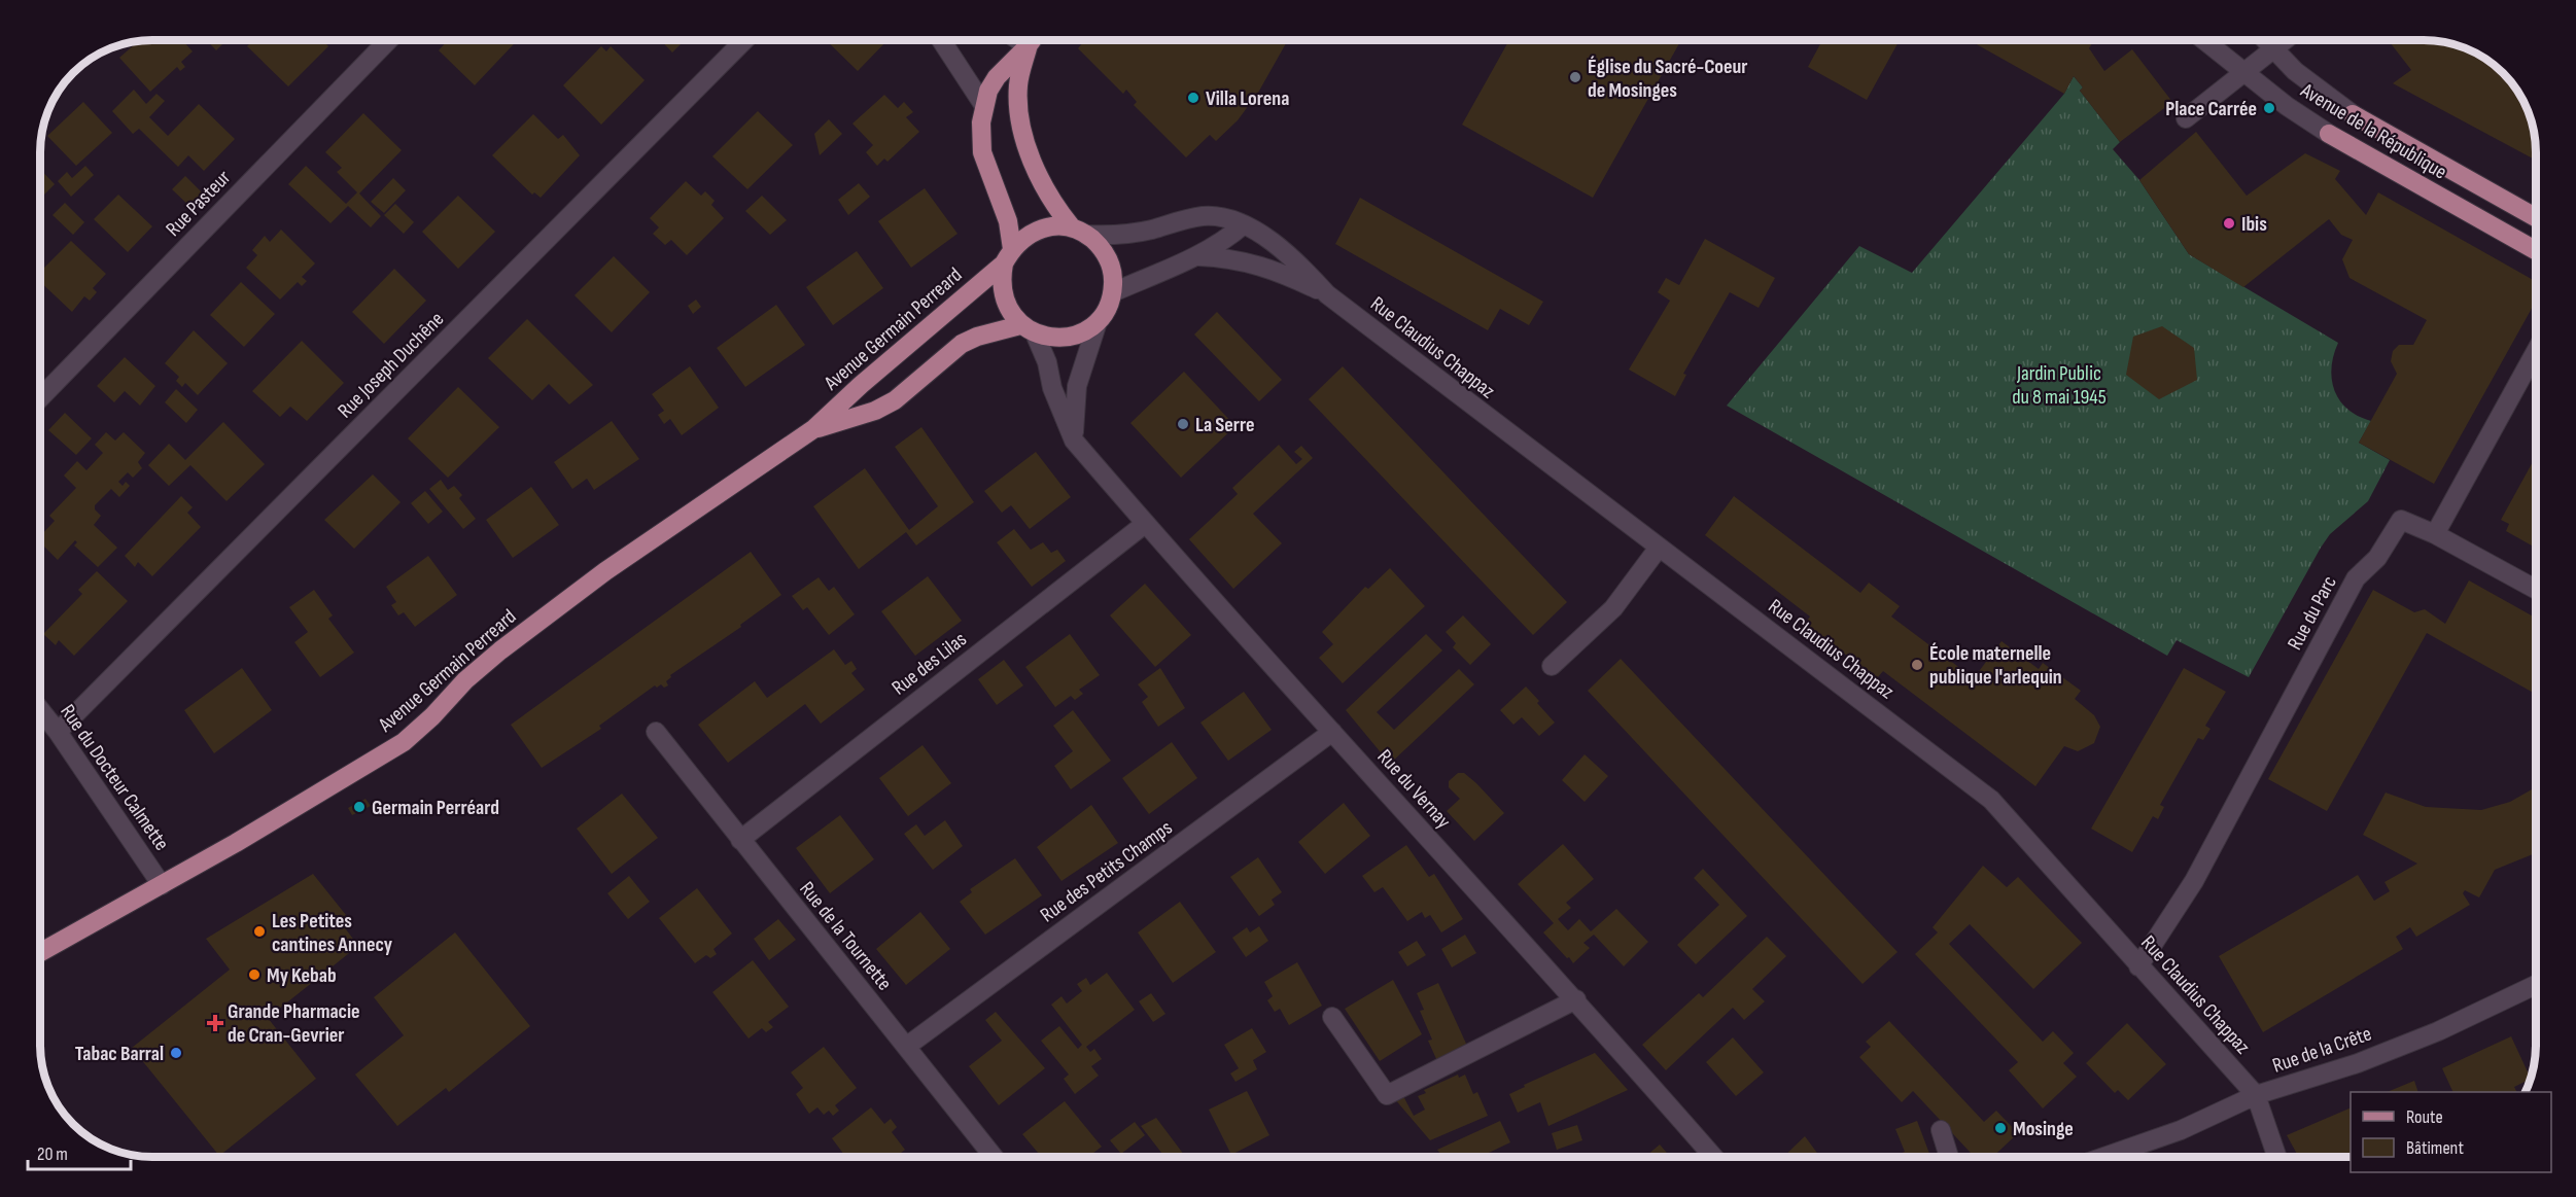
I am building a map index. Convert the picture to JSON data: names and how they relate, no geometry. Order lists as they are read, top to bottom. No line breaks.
{"streets":{"main road":["Avenue de la République","Avenue Germain Perreard"],"street":["Rue Pasteur","Rue Claudius Chappaz","Rue Joseph Duchêne","Rue du Parc","Rue des Lilas","Rue du Docteur Calmette","Rue du Vernay","Rue des Petits Champs","Rue de la Tournette","Rue de la Crête"]},"crossings":[["Avenue Germain Perreard","Rue du Docteur Calmette"],["Avenue Germain Perreard","Rue du Vernay"],["Rue Claudius Chappaz","Rue du Parc"],["Rue Claudius Chappaz","Rue de la Crête"],["Rue Joseph Duchêne","Rue du Docteur Calmette"],["Rue des Lilas","Rue du Vernay"],["Rue des Lilas","Rue de la Tournette"],["Rue du Vernay","Rue des Petits Champs"],["Rue des Petits Champs","Rue de la Tournette"]],"parks":["Jardin Public du 8 mai 1945"],"places":{"other":["Église du Sacré-Coeur de Mosinges","Villa Lorena","Place Carrée","Ibis","La Serre","École maternelle publique l'arlequin","Germain Perréard","Les Petites cantines Annecy","My Kebab","Tabac Barral","Mosinge"],"health":["Grande Pharmacie de Cran-Gevrier"]},"legend":["Route","Bâtiment"],"scale_bar":"20 m"}
